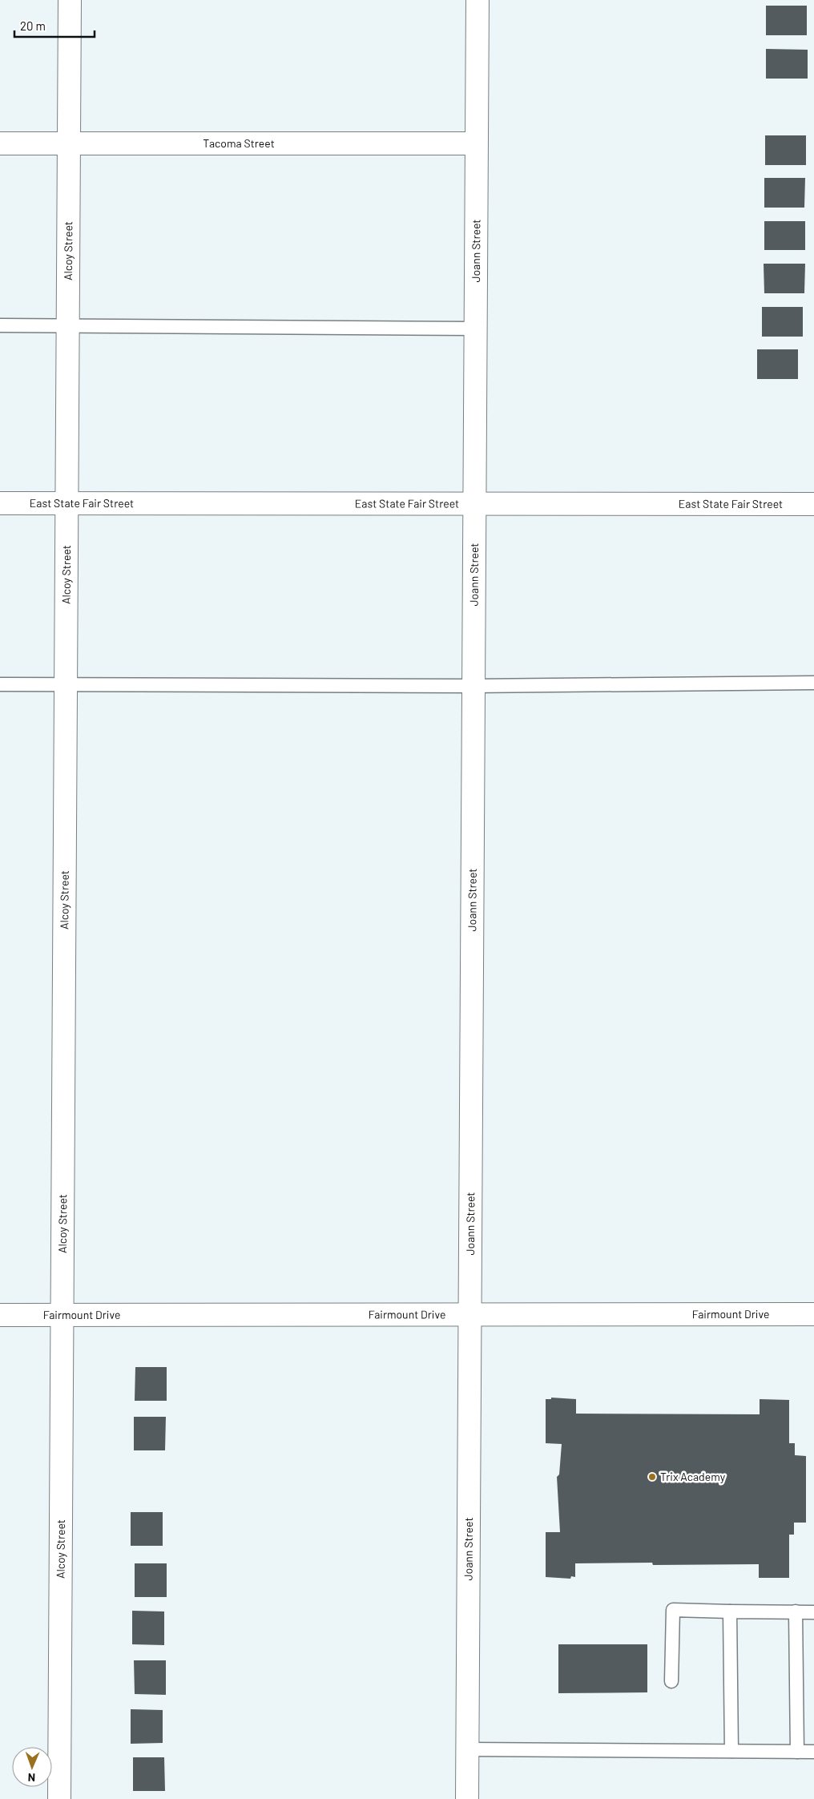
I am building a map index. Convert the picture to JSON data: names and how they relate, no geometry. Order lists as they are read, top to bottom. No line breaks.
{"streets":{"street":["Tacoma Street","Alcoy Street","Joann Street","East State Fair Street","Fairmount Drive"]},"crossings":[["Tacoma Street","Alcoy Street"],["Tacoma Street","Joann Street"],["Alcoy Street","East State Fair Street"],["Alcoy Street","Fairmount Drive"],["Joann Street","East State Fair Street"],["Joann Street","Fairmount Drive"]],"places":["Trix Academy"],"scale_bar":"20 m","north":"bottom"}
